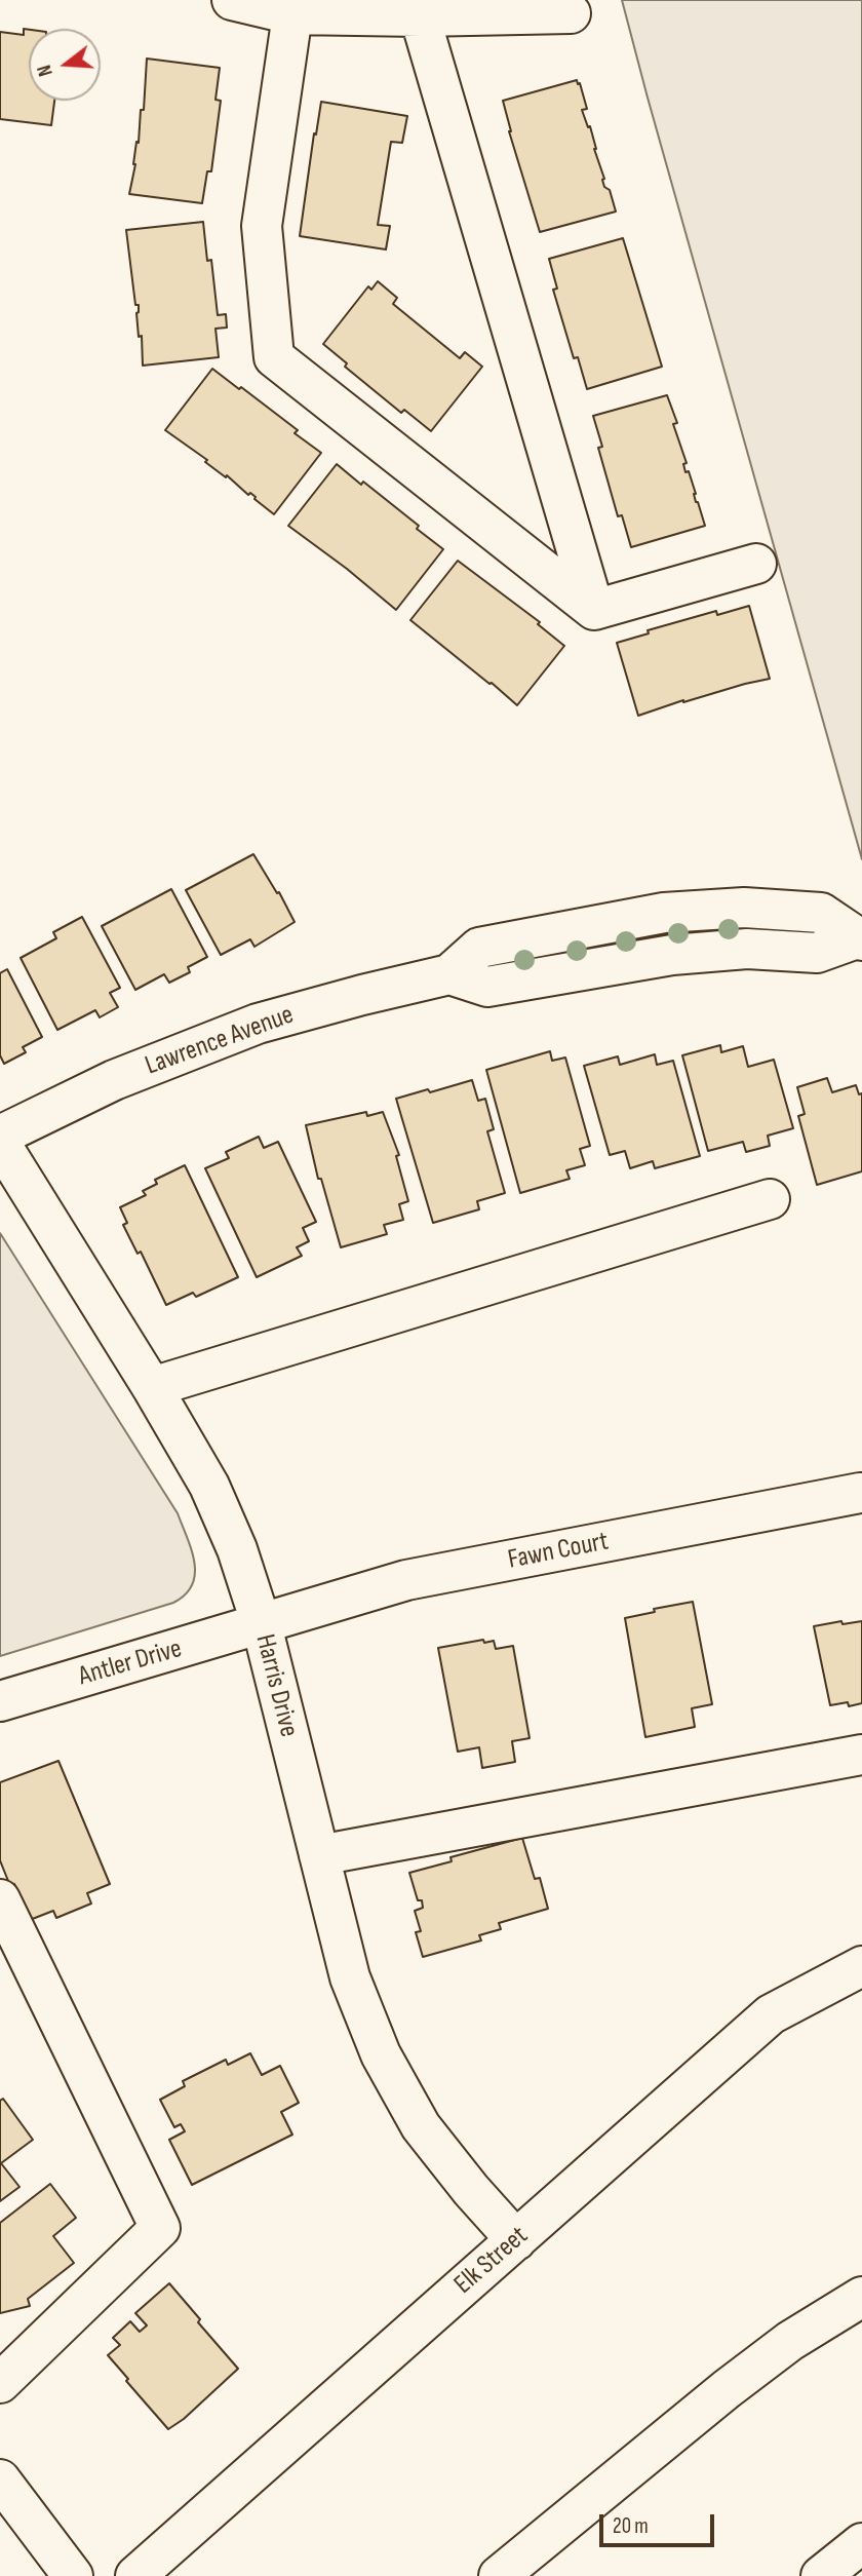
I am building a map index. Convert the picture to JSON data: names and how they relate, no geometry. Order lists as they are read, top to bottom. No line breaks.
{"streets":{"street":["Lawrence Avenue","Fawn Court","Antler Drive","Harris Drive","Elk Street"]},"crossings":[["Fawn Court","Antler Drive"],["Fawn Court","Harris Drive"],["Antler Drive","Harris Drive"],["Harris Drive","Elk Street"]],"scale_bar":"20 m","north":"left"}
